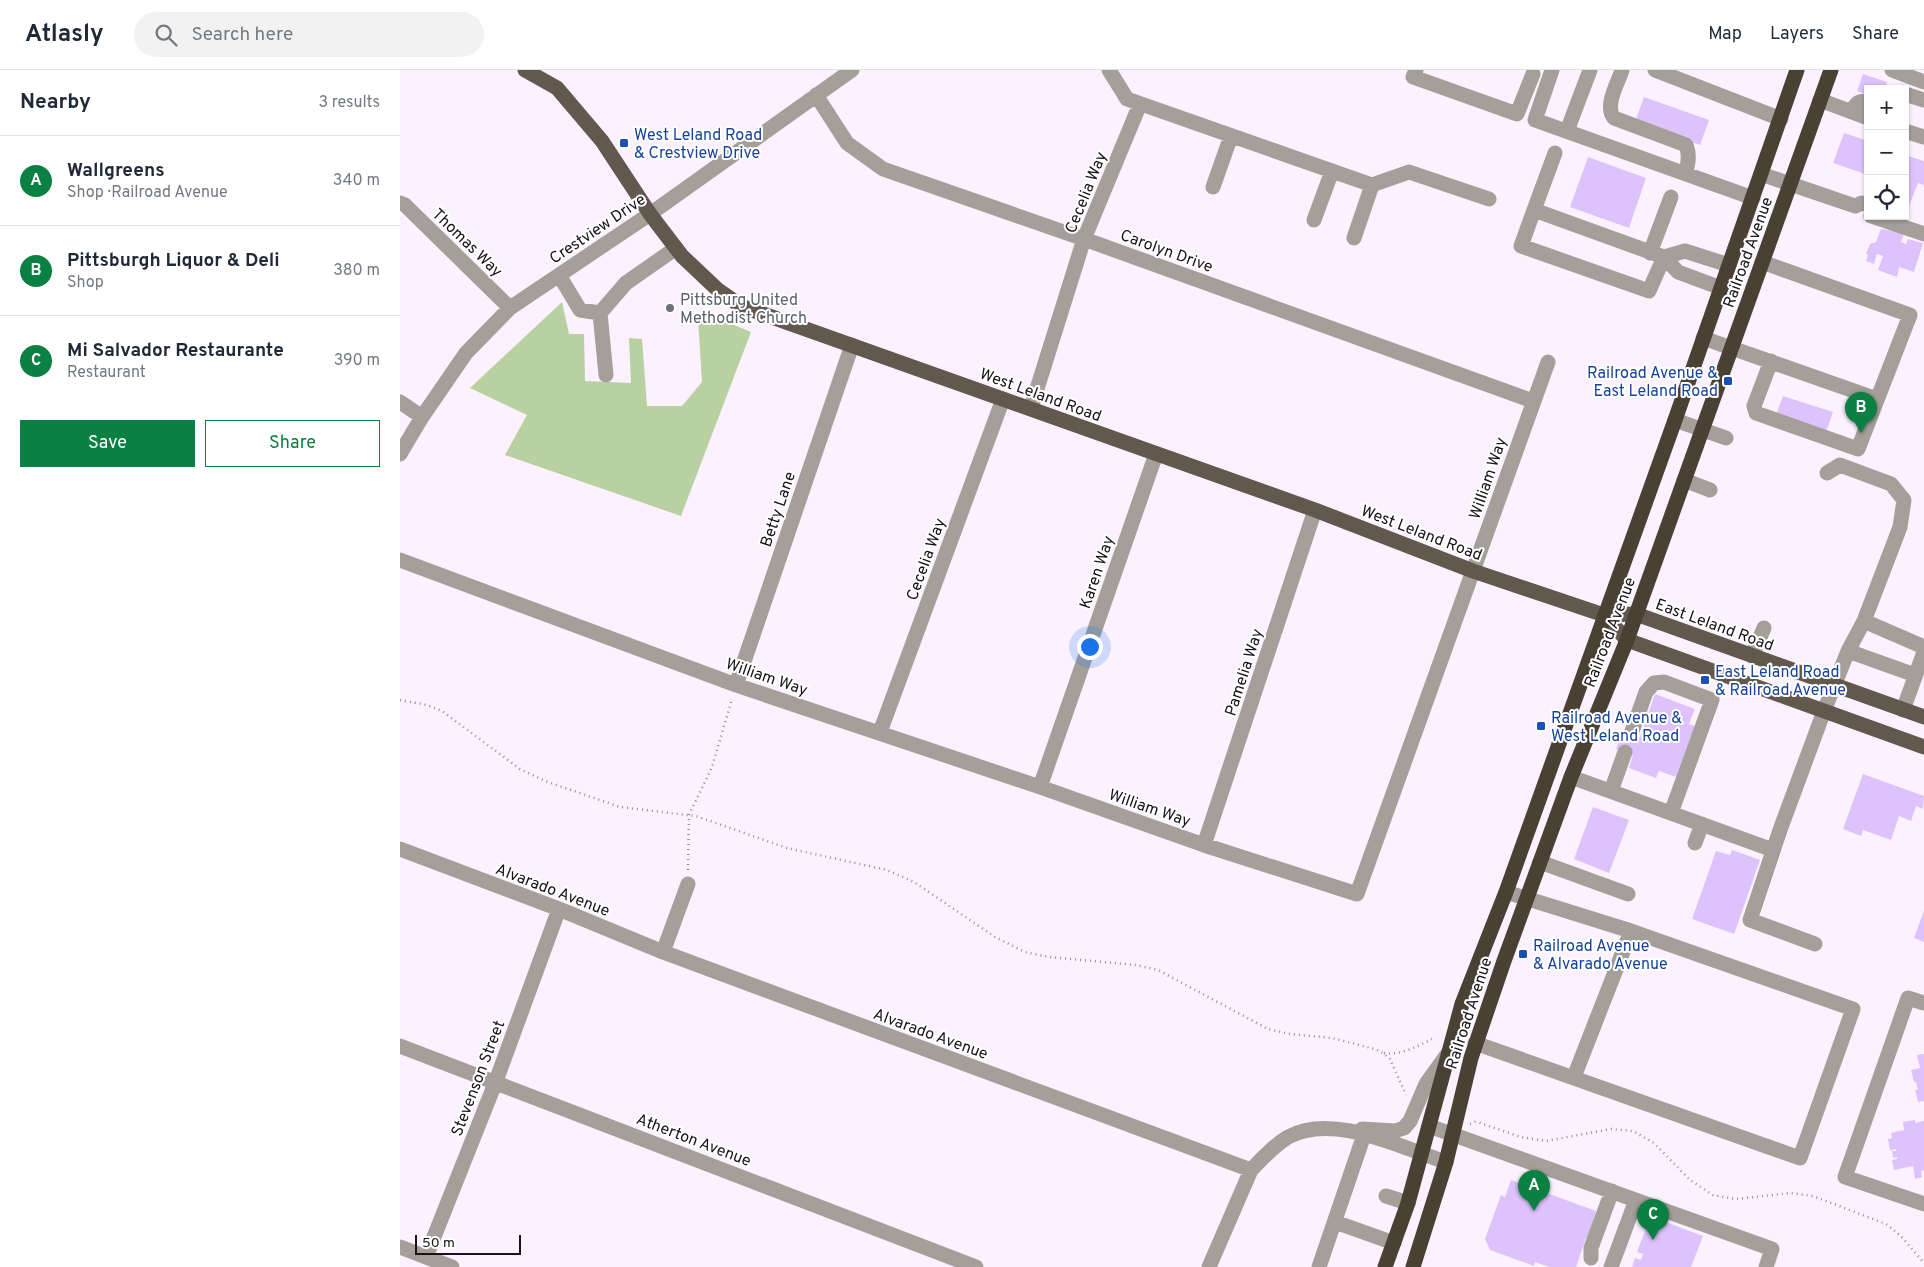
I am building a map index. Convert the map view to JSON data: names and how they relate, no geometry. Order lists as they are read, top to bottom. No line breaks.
{"streets":{"highway":["Railroad Avenue"],"main road":["West Leland Road","East Leland Road"],"street":["Cecelia Way","Crestview Drive","Thomas Way","Carolyn Drive","William Way","Betty Lane","Karen Way","Pamelia Way","Alvarado Avenue","Stevenson Street","Atherton Avenue"]},"crossings":[["Cecelia Way","Carolyn Drive"],["Cecelia Way","West Leland Road"],["Cecelia Way","William Way"],["Crestview Drive","Thomas Way"],["Crestview Drive","Carolyn Drive"],["Crestview Drive","West Leland Road"],["Carolyn Drive","William Way"],["Railroad Avenue","West Leland Road"],["Railroad Avenue","East Leland Road"],["West Leland Road","William Way"],["West Leland Road","Betty Lane"],["West Leland Road","Karen Way"],["West Leland Road","East Leland Road"],["West Leland Road","Pamelia Way"],["William Way","Betty Lane"],["William Way","Karen Way"],["William Way","Pamelia Way"],["Alvarado Avenue","Stevenson Street"],["Stevenson Street","Atherton Avenue"]],"places":{"transit":["West Leland Road & Crestview Drive","Railroad Avenue & East Leland Road","East Leland Road & Railroad Avenue","Railroad Avenue & West Leland Road","Railroad Avenue & Alvarado Avenue"],"other":["Pittsburg United Methodist Church"]},"scale_bar":"50 m","page":{"header":"Atlasly","search":"Search here","nav":["Map","Layers","Share"],"heading":["Nearby","3 results"],"map_buttons":["+","−"],"list":[{"mark":"A","name":"Wallgreens","note":"Shop · Railroad Avenue","value":"340 m"},{"mark":"B","name":"Pittsburgh Liquor & Deli","note":"Shop","value":"380 m"},{"mark":"C","name":"Mi Salvador Restaurante","note":"Restaurant","value":"390 m"}],"pins":["B","A","C"],"buttons":["Save","Share"],"scale":"50 m"}}
